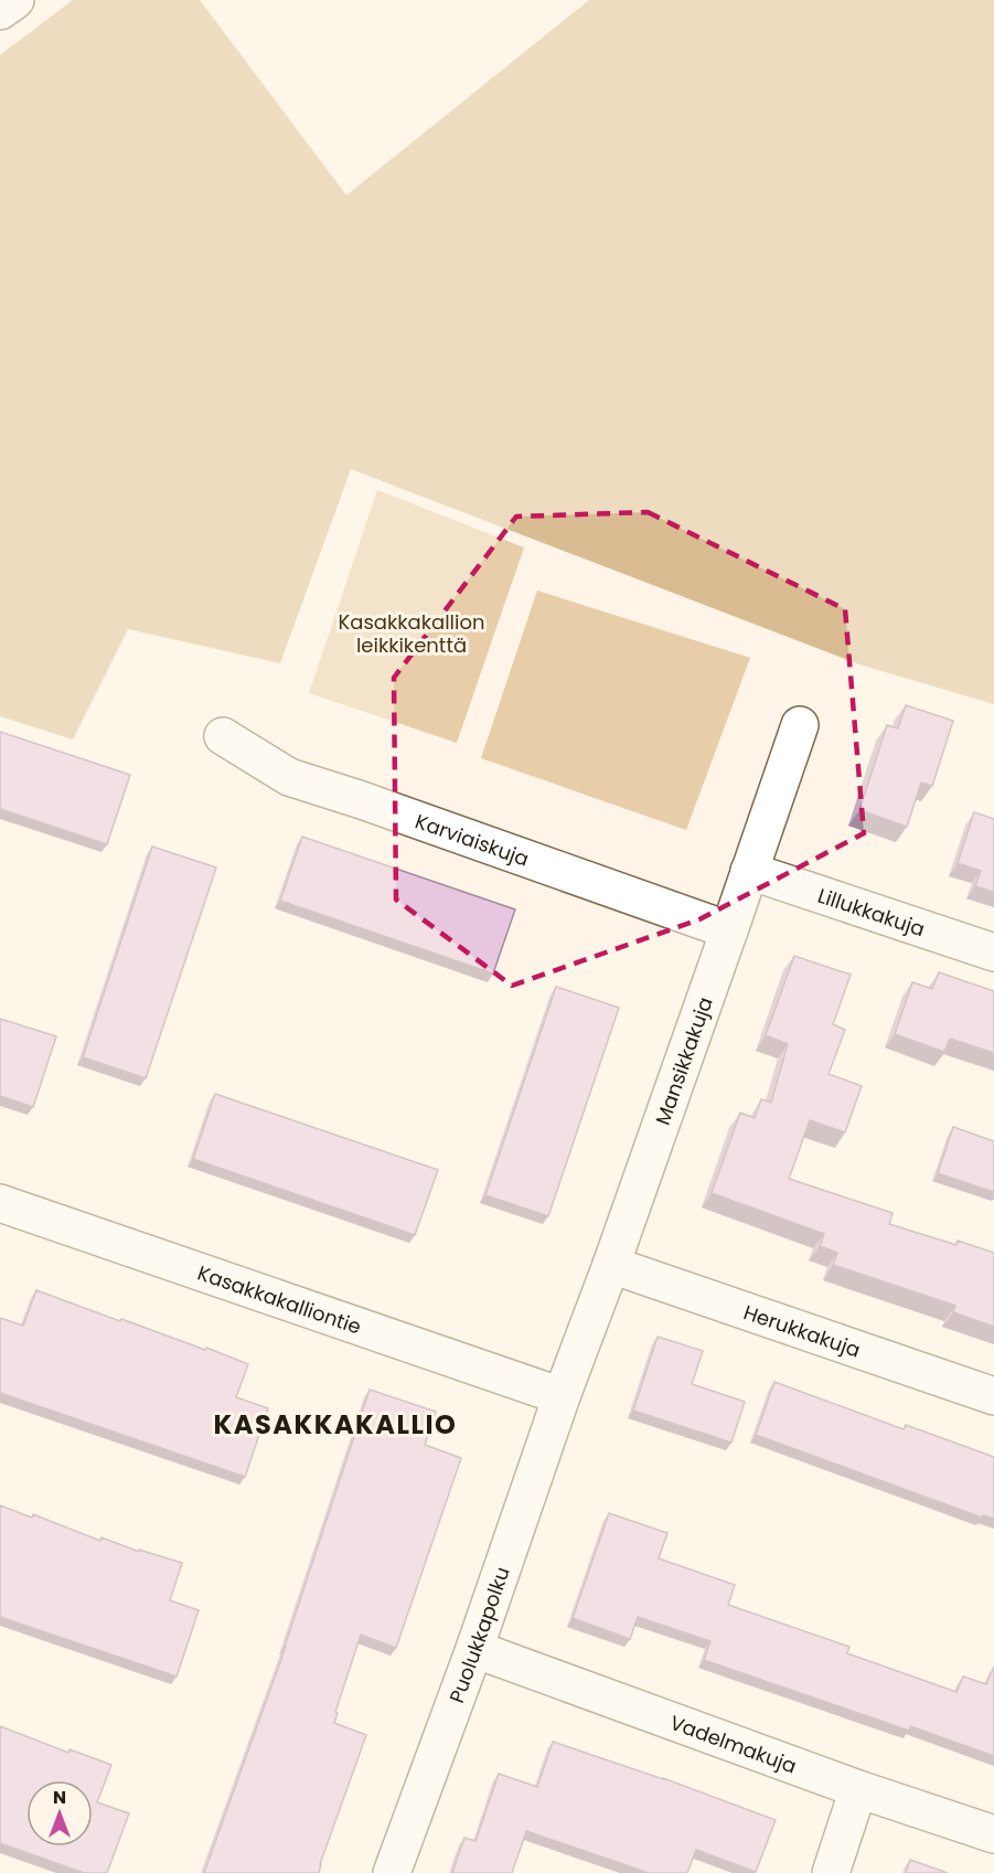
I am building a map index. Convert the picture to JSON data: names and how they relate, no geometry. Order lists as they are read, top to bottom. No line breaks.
{"streets":{"street":["Karviaiskuja","Lillukkakuja","Mansikkakuja","Kasakkakalliontie","Herukkakuja","Puolukkapolku","Vadelmakuja"]},"crossings":[["Karviaiskuja","Mansikkakuja"],["Lillukkakuja","Mansikkakuja"],["Mansikkakuja","Kasakkakalliontie"],["Mansikkakuja","Herukkakuja"],["Mansikkakuja","Puolukkapolku"],["Kasakkakalliontie","Puolukkapolku"],["Puolukkapolku","Vadelmakuja"]],"districts":["KASAKKAKALLIO"],"parks":["Kasakkakallion leikkikenttä"],"north":"top"}
